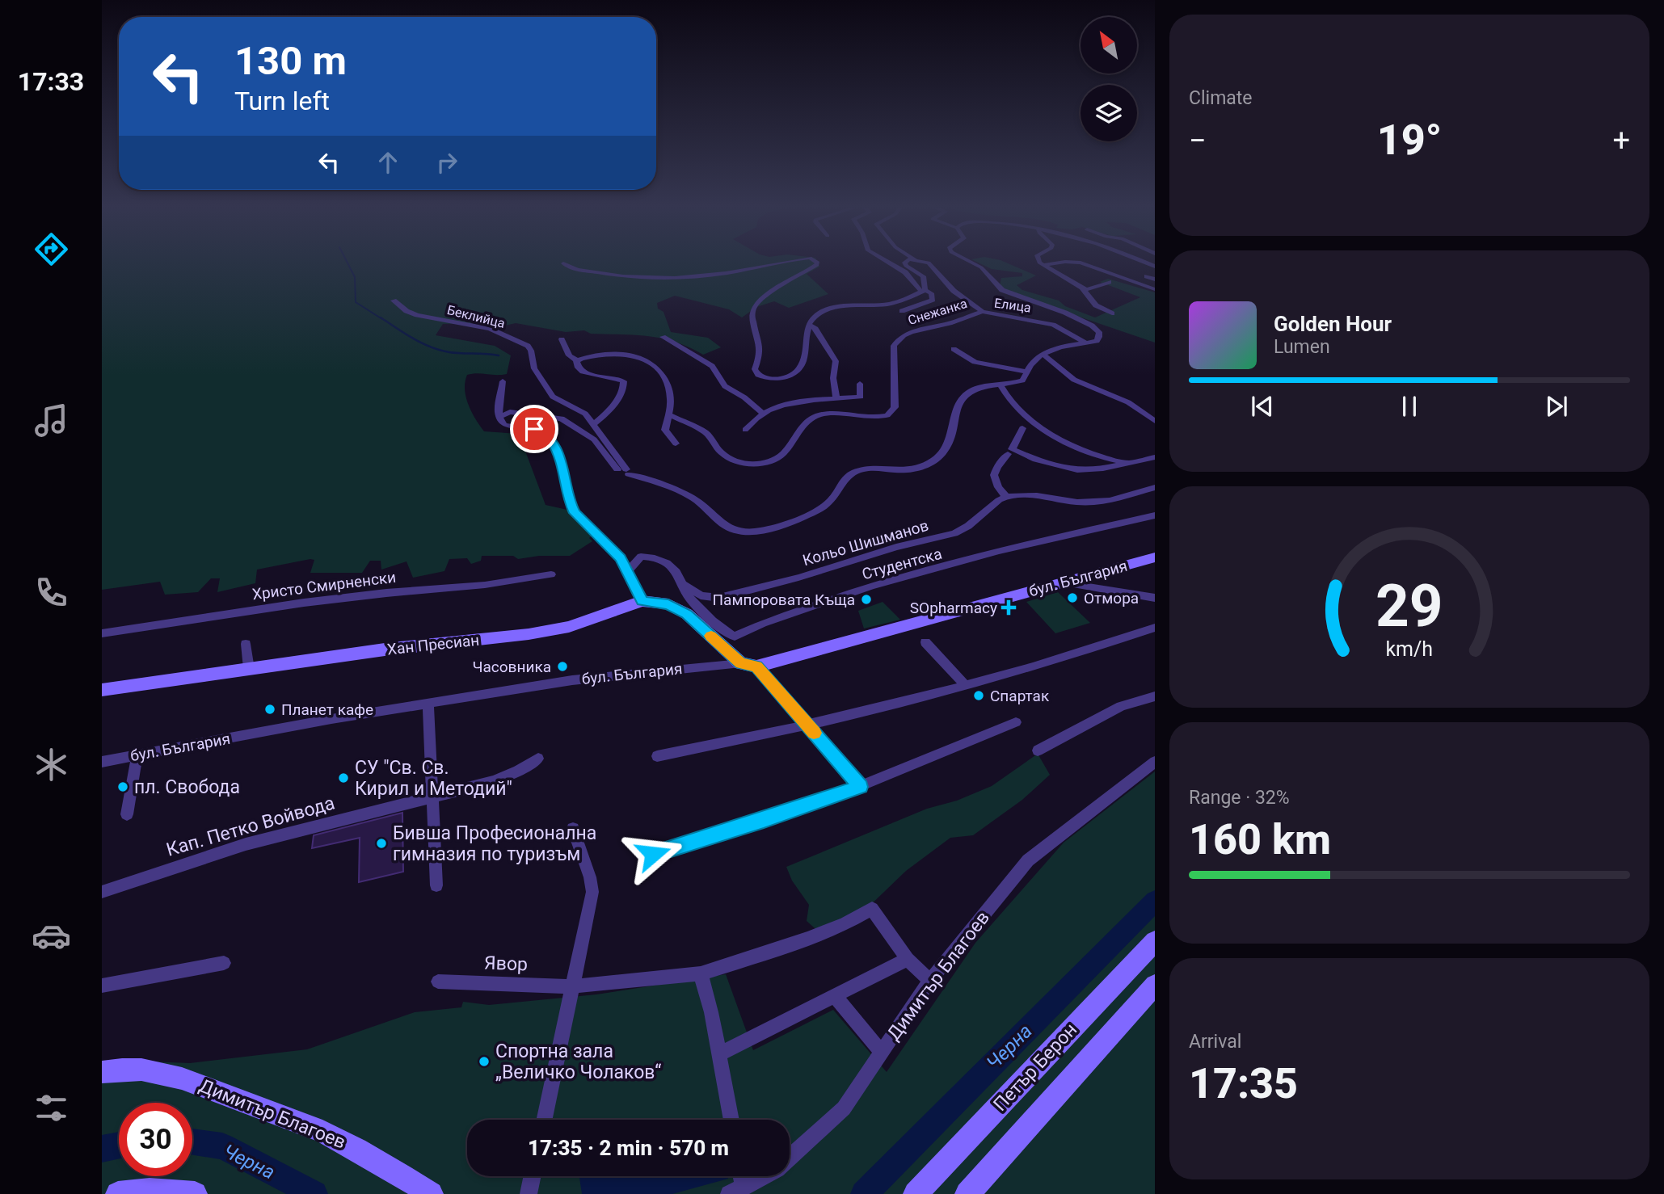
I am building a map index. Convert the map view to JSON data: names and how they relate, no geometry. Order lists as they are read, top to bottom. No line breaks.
{"streets":{"street":["Елица","Снежанка","Беклийца","Кольо Шишманов","Студентска","бул. България","Христо Смирненски","Хан Пресиан","Кап. Петко Войвода","Явор","Димитър Благоев","Петър Берон"]},"crossings":[["Елица","Снежанка"],["Кольо Шишманов","Студентска"]],"water":["Черна"],"places":{"other":["Отмора","Пампоровата Къща","Часовника","Спартак","Планет кафе","СУ \"Св. Св. Кирил и Методий\"","пл. Свобода","Бивша Професионална гимназия по туризъм","Спортна зала „Величко Чолаков“"],"health":["SOpharmacy"]},"north":"top left","page":{"tabs":"17:33","tile":["Climate",["Range · 32%","160 km"],["Arrival","17:35"]],"turn":["130 m","Turn left"],"heat":["−","19°","+"],"song":["Golden Hour","Lumen"],"limit":"30","trip":"17:35 · 2 min · 570 m","gauge":["29","km/h"]}}
